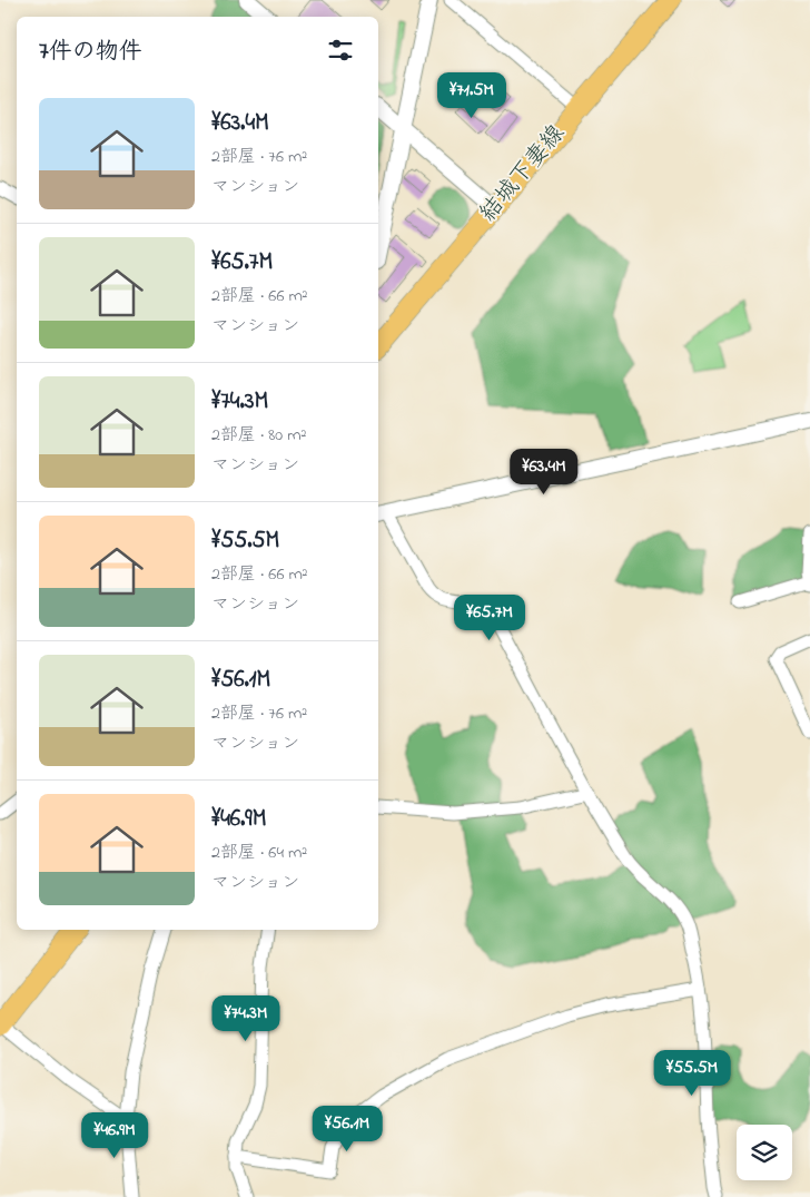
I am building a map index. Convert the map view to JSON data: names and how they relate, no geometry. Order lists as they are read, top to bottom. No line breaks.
{"streets":{"main road":["結城下妻線"]},"page":{"heading":"7件の物件","price":["¥71.5M","¥63.4M","¥65.7M","¥74.3M","¥55.5M","¥56.1M","¥46.9M"],"list":[{"name":"¥63.4M","note":"2部屋 · 76 m² · マンション"},{"name":"¥65.7M","note":"2部屋 · 66 m² · マンション"},{"name":"¥74.3M","note":"2部屋 · 80 m² · マンション"},{"name":"¥55.5M","note":"2部屋 · 66 m² · マンション"},{"name":"¥56.1M","note":"2部屋 · 76 m² · マンション"},{"name":"¥46.9M","note":"2部屋 · 64 m² · マンション"}]}}
